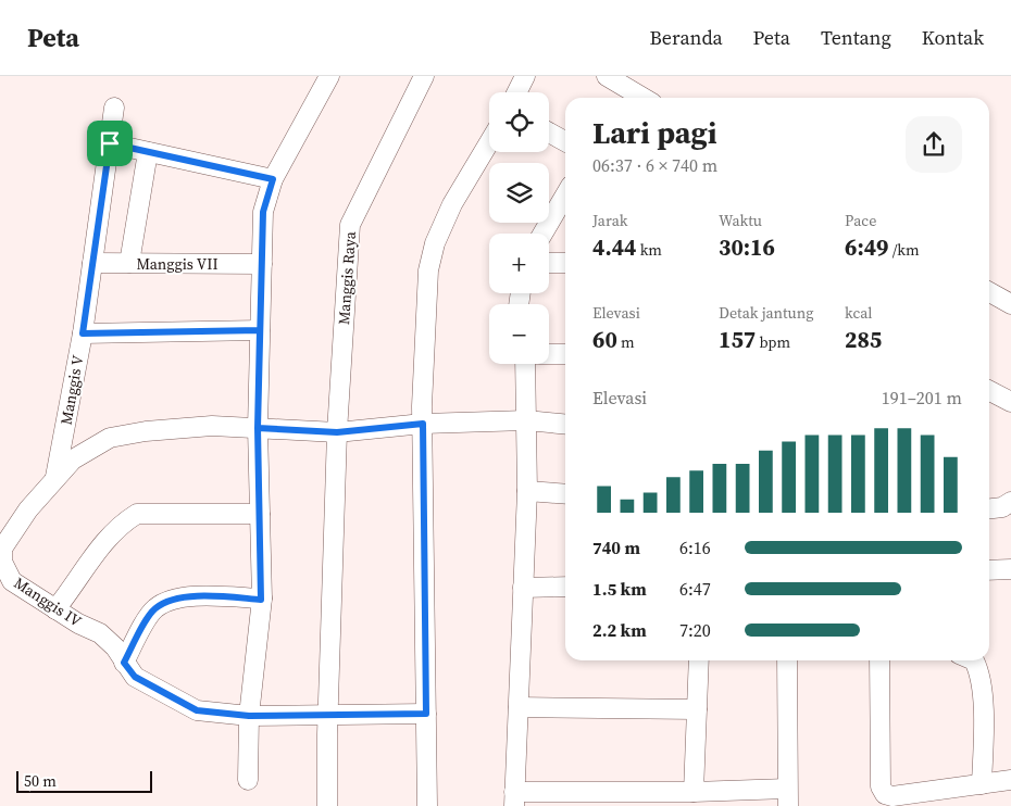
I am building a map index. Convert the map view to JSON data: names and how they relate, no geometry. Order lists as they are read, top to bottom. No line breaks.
{"streets":{"street":["Manggis VII","Manggis Raya","Manggis V","Manggis IV"]},"crossings":[["Manggis VII","Manggis V"],["Manggis Raya","Manggis IV"],["Manggis V","Manggis IV"]],"scale_bar":"50 m","page":{"header":"Peta","nav":["Beranda","Peta","Tentang","Kontak"],"map_buttons":["+","−"],"heading":["Lari pagi","06:37 · 6 × 740 m"],"stats":[["Jarak","4.44 km"],["Waktu","30:16"],["Pace","6:49 /km"],["Elevasi","60 m"],["Detak jantung","157 bpm"],["kcal","285"]],"chart":["Elevasi","191–201 m"],"list":[{"name":"740 m","note":"6:16"},{"name":"1.5 km","note":"6:47"},{"name":"2.2 km","note":"7:20"}],"scale":"50 m"}}
